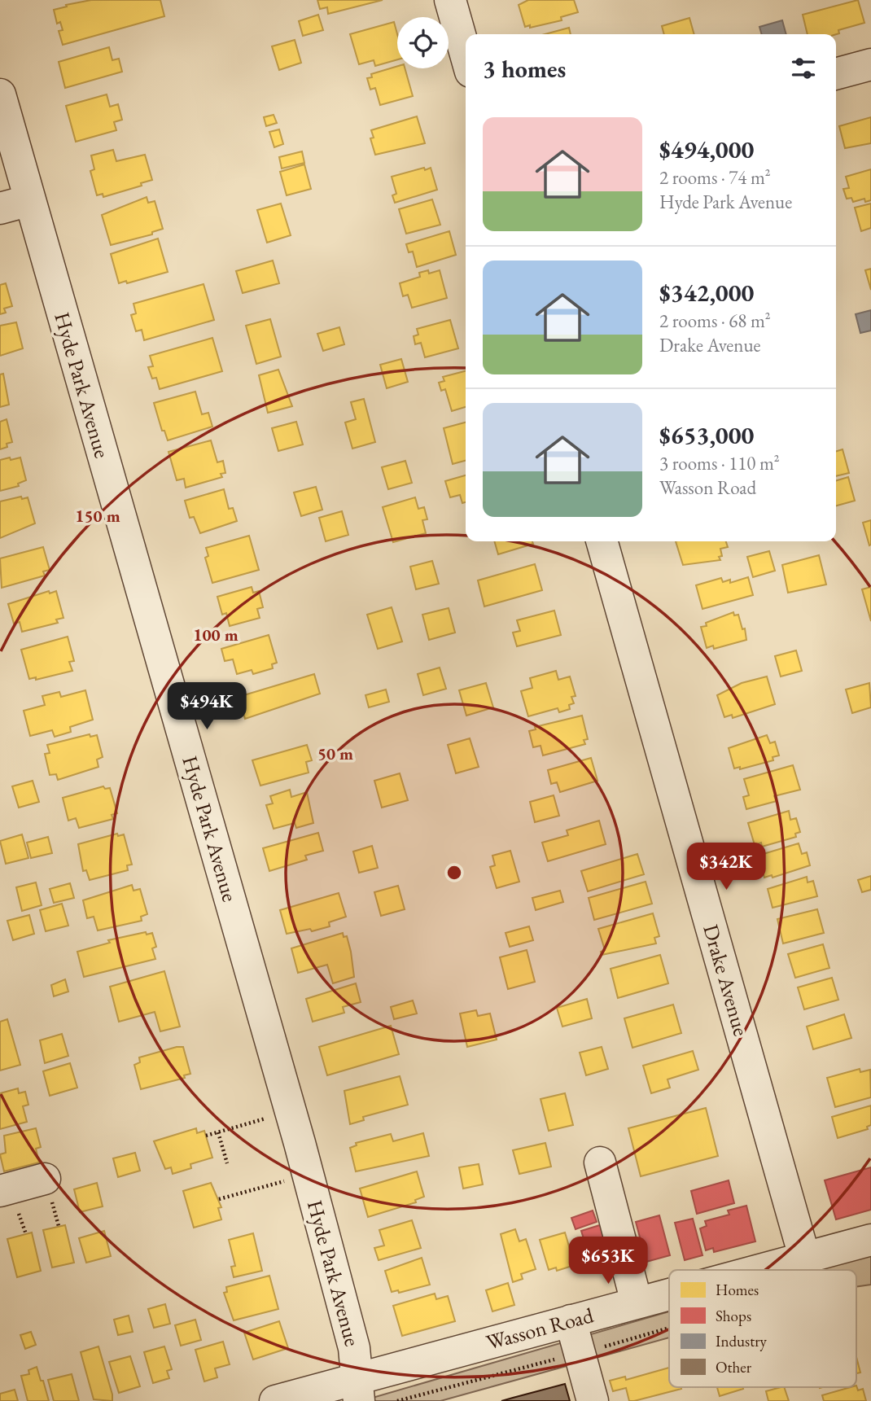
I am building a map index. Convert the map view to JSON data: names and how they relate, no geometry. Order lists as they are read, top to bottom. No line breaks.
{"streets":{"street":["Hyde Park Avenue","Drake Avenue","Wasson Road"]},"crossings":[["Hyde Park Avenue","Wasson Road"],["Drake Avenue","Wasson Road"]],"legend":["Homes","Shops","Industry","Other"],"page":{"heading":"3 homes","list":[{"name":"$494,000","note":"2 rooms · 74 m² · Hyde Park Avenue"},{"name":"$342,000","note":"2 rooms · 68 m² · Drake Avenue"},{"name":"$653,000","note":"3 rooms · 110 m² · Wasson Road"}],"price":["$494K","$342K","$653K"]},"rings":["150 m","100 m","50 m"]}
